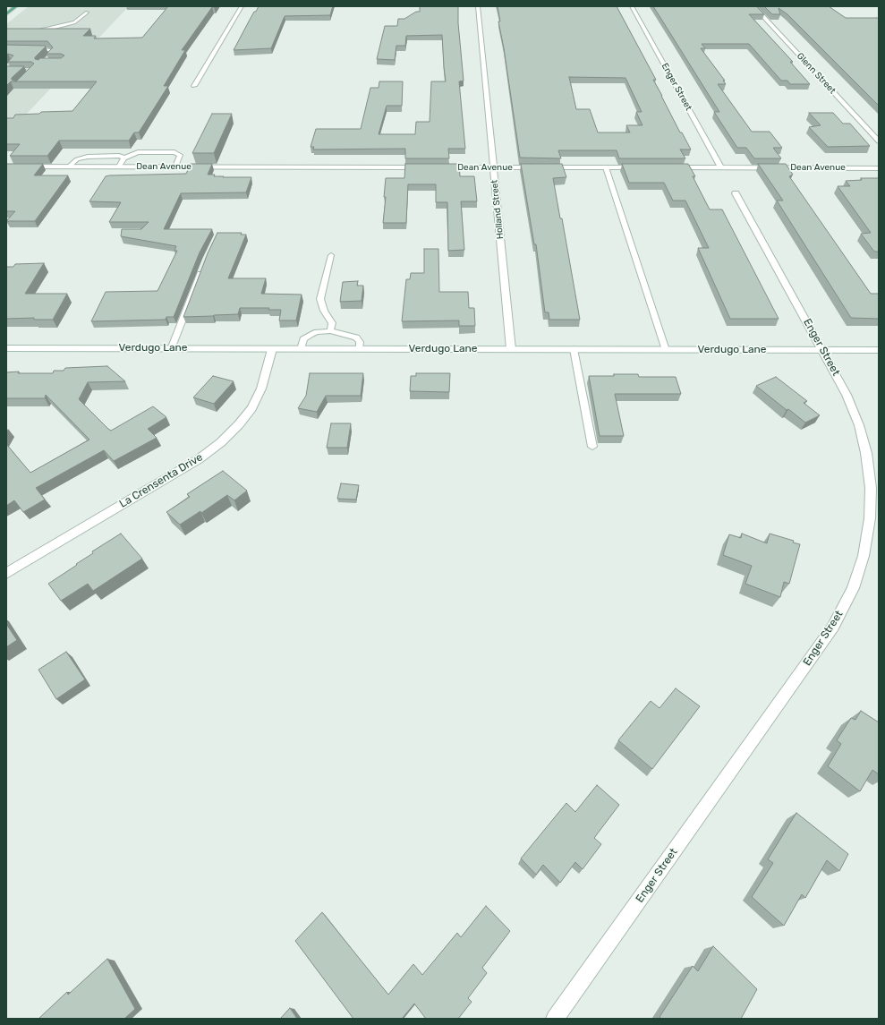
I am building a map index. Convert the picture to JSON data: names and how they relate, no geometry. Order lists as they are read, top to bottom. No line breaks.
{"streets":{"street":["Glenn Street","Enger Street","Dean Avenue","Holland Street","Verdugo Lane","La Crensenta Drive"]},"crossings":[["Enger Street","Dean Avenue"],["Enger Street","Verdugo Lane"],["Dean Avenue","Holland Street"],["Holland Street","Verdugo Lane"],["Verdugo Lane","La Crensenta Drive"]]}
